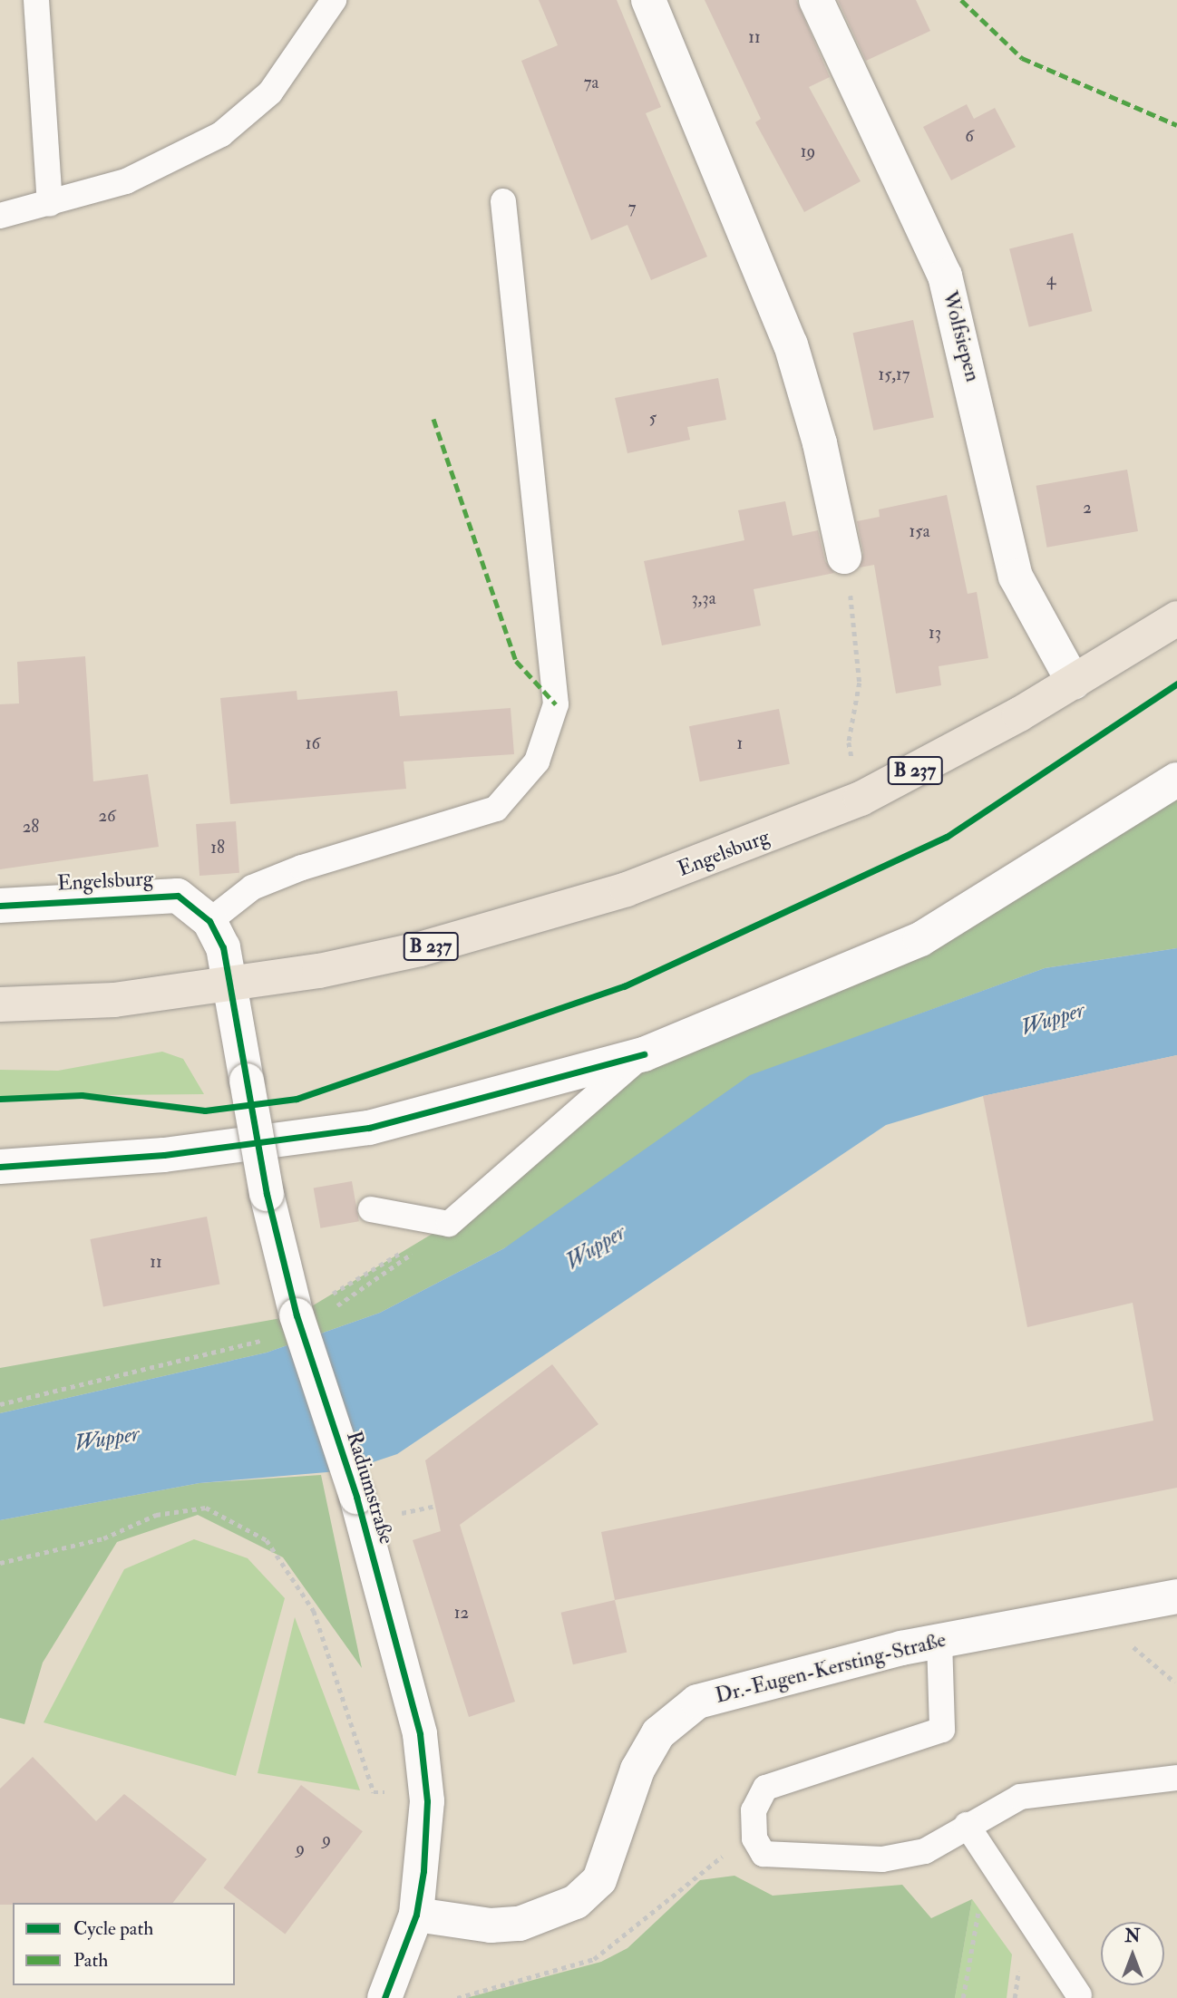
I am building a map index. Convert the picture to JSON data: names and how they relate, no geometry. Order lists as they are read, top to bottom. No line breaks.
{"streets":{"main road":["B 237","Engelsburg"],"street":["Wolfsiepen","Radiumstraße","Dr.-Eugen-Kersting-Straße"]},"crossings":[["Wolfsiepen","Engelsburg"],["Engelsburg","Radiumstraße"],["Radiumstraße","Dr.-Eugen-Kersting-Straße"]],"water":["Wupper"],"house_numbers":["11","7a","6","19","7","4","15,17","5","2","15a","3,3a","13","16","1","26","28","18","11","12","9","9"],"legend":["Cycle path","Path"],"north":"top"}
